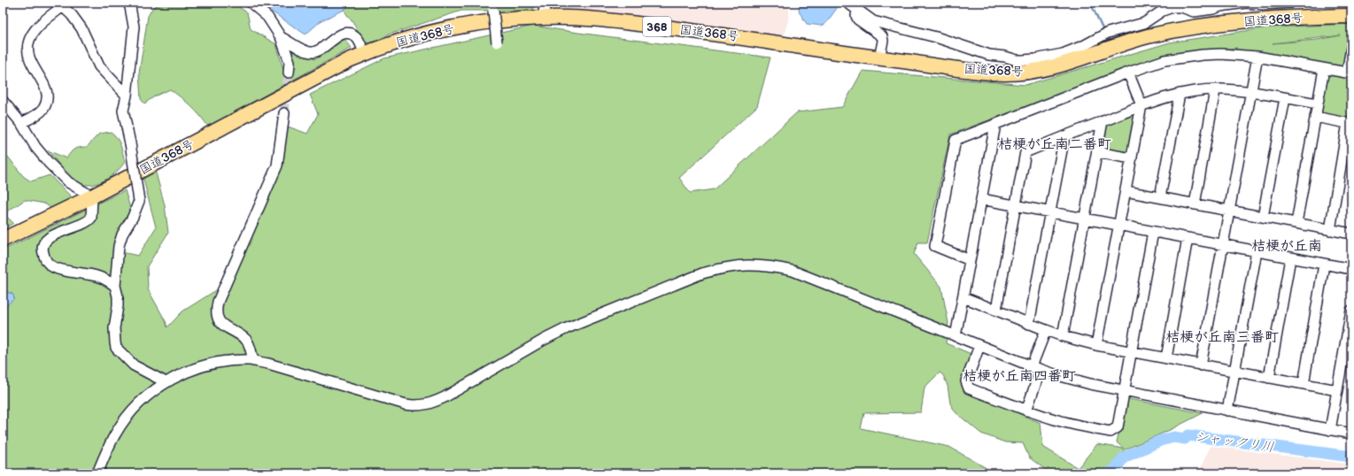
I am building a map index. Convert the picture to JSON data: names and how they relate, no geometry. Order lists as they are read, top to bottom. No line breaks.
{"streets":{"highway":["国道368号","368"]},"districts":["桔梗が丘南二番町","桔梗が丘南","桔梗が丘南三番町","桔梗が丘南四番町"],"water":["シャックリ川"]}
